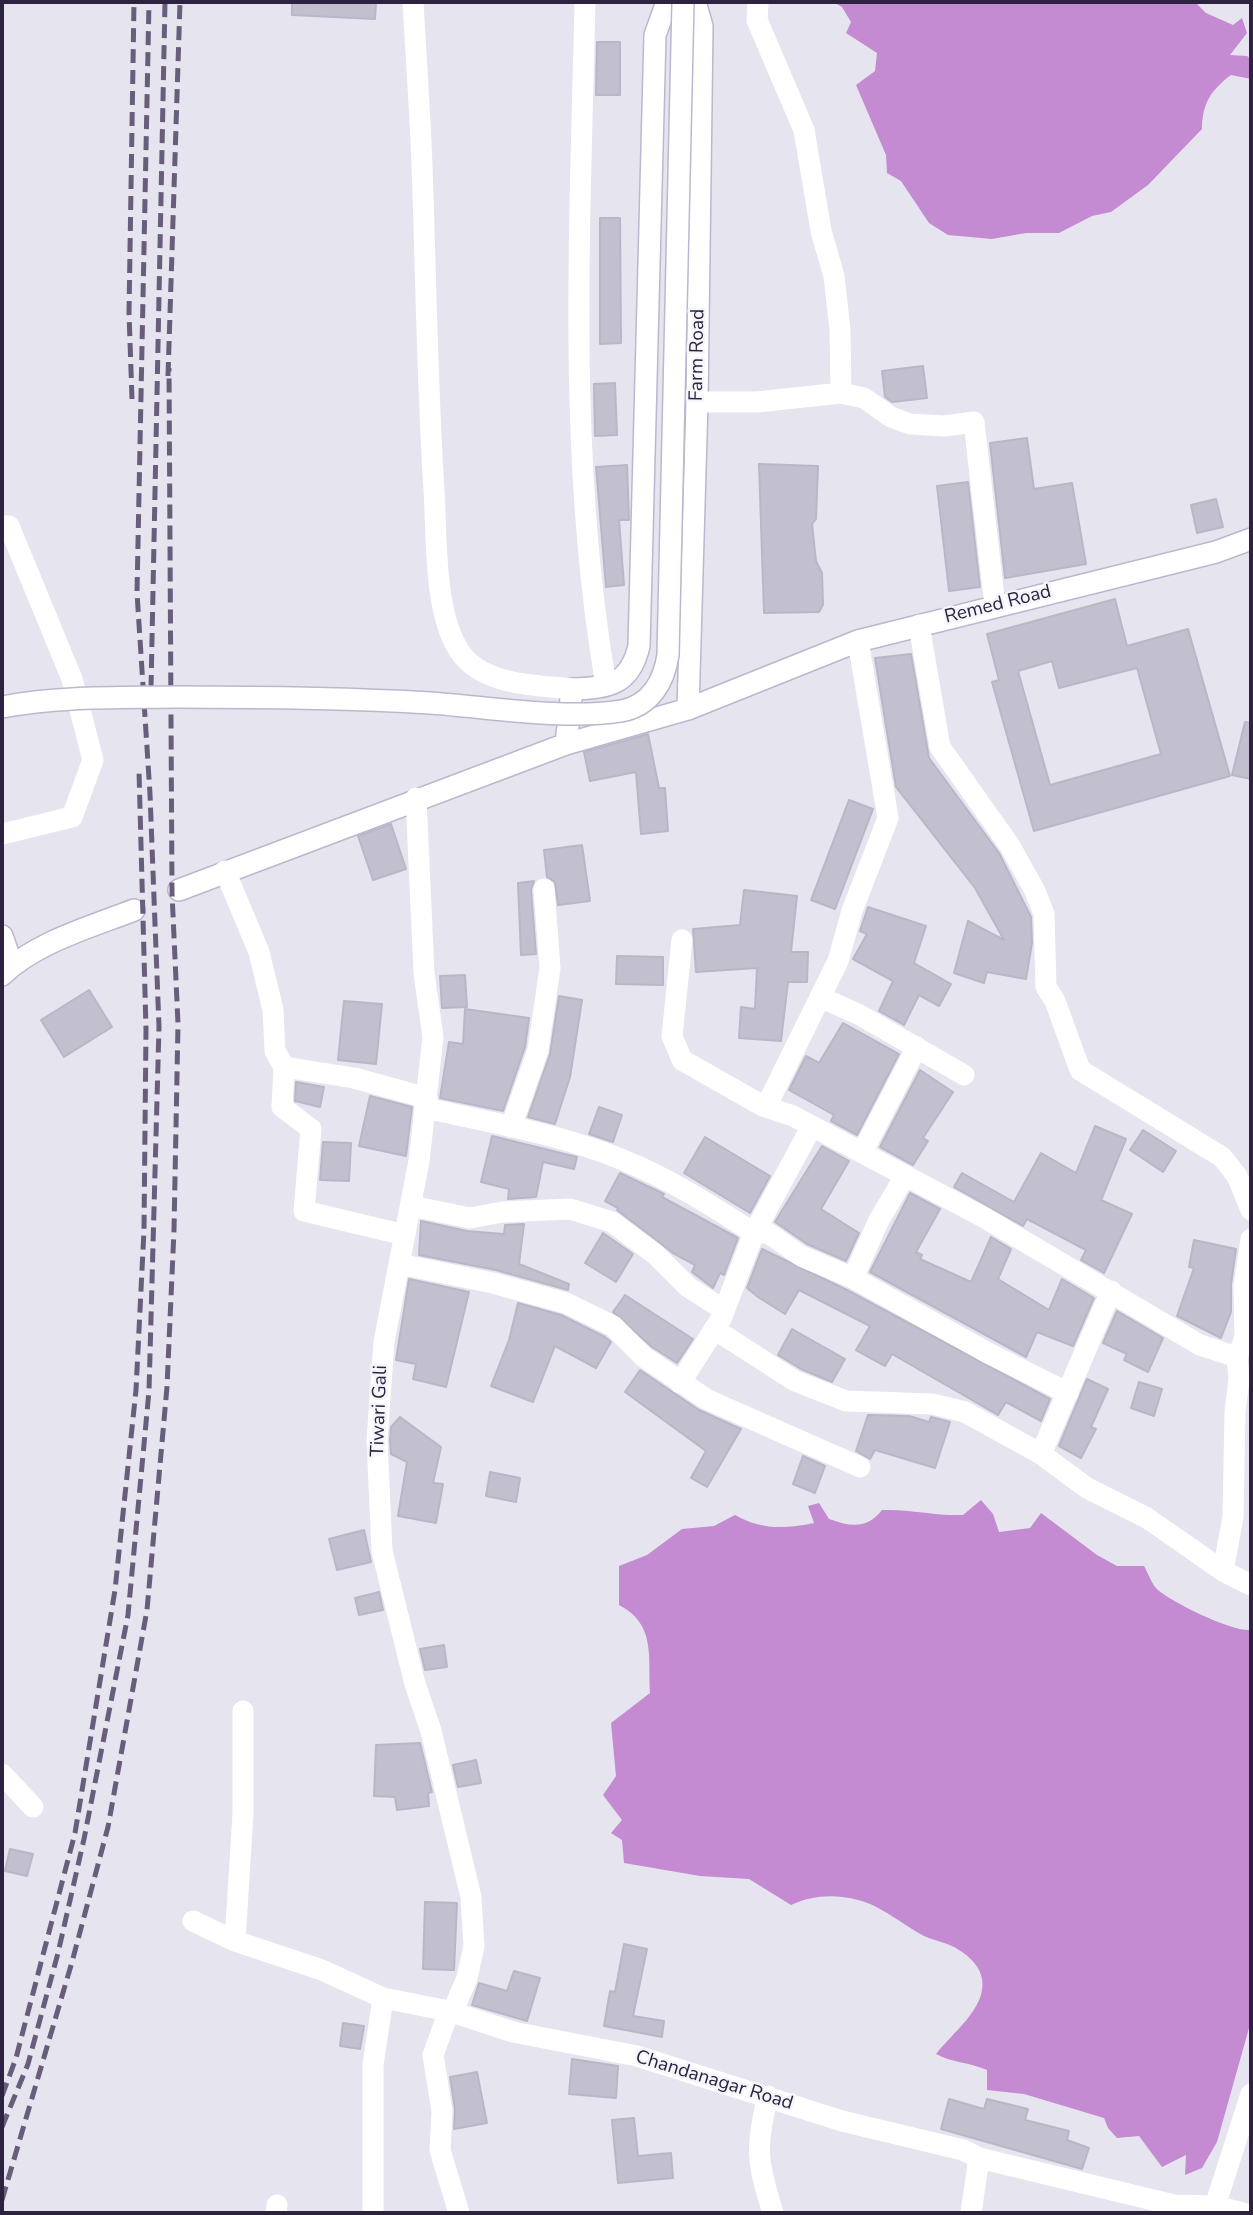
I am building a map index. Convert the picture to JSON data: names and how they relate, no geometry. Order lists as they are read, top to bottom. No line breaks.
{"streets":{"street":["Farm Road","Remed Road","Tiwari Gali","Chandanagar Road"]},"crossings":[["Farm Road","Remed Road"],["Remed Road","Tiwari Gali"],["Tiwari Gali","Chandanagar Road"]]}
